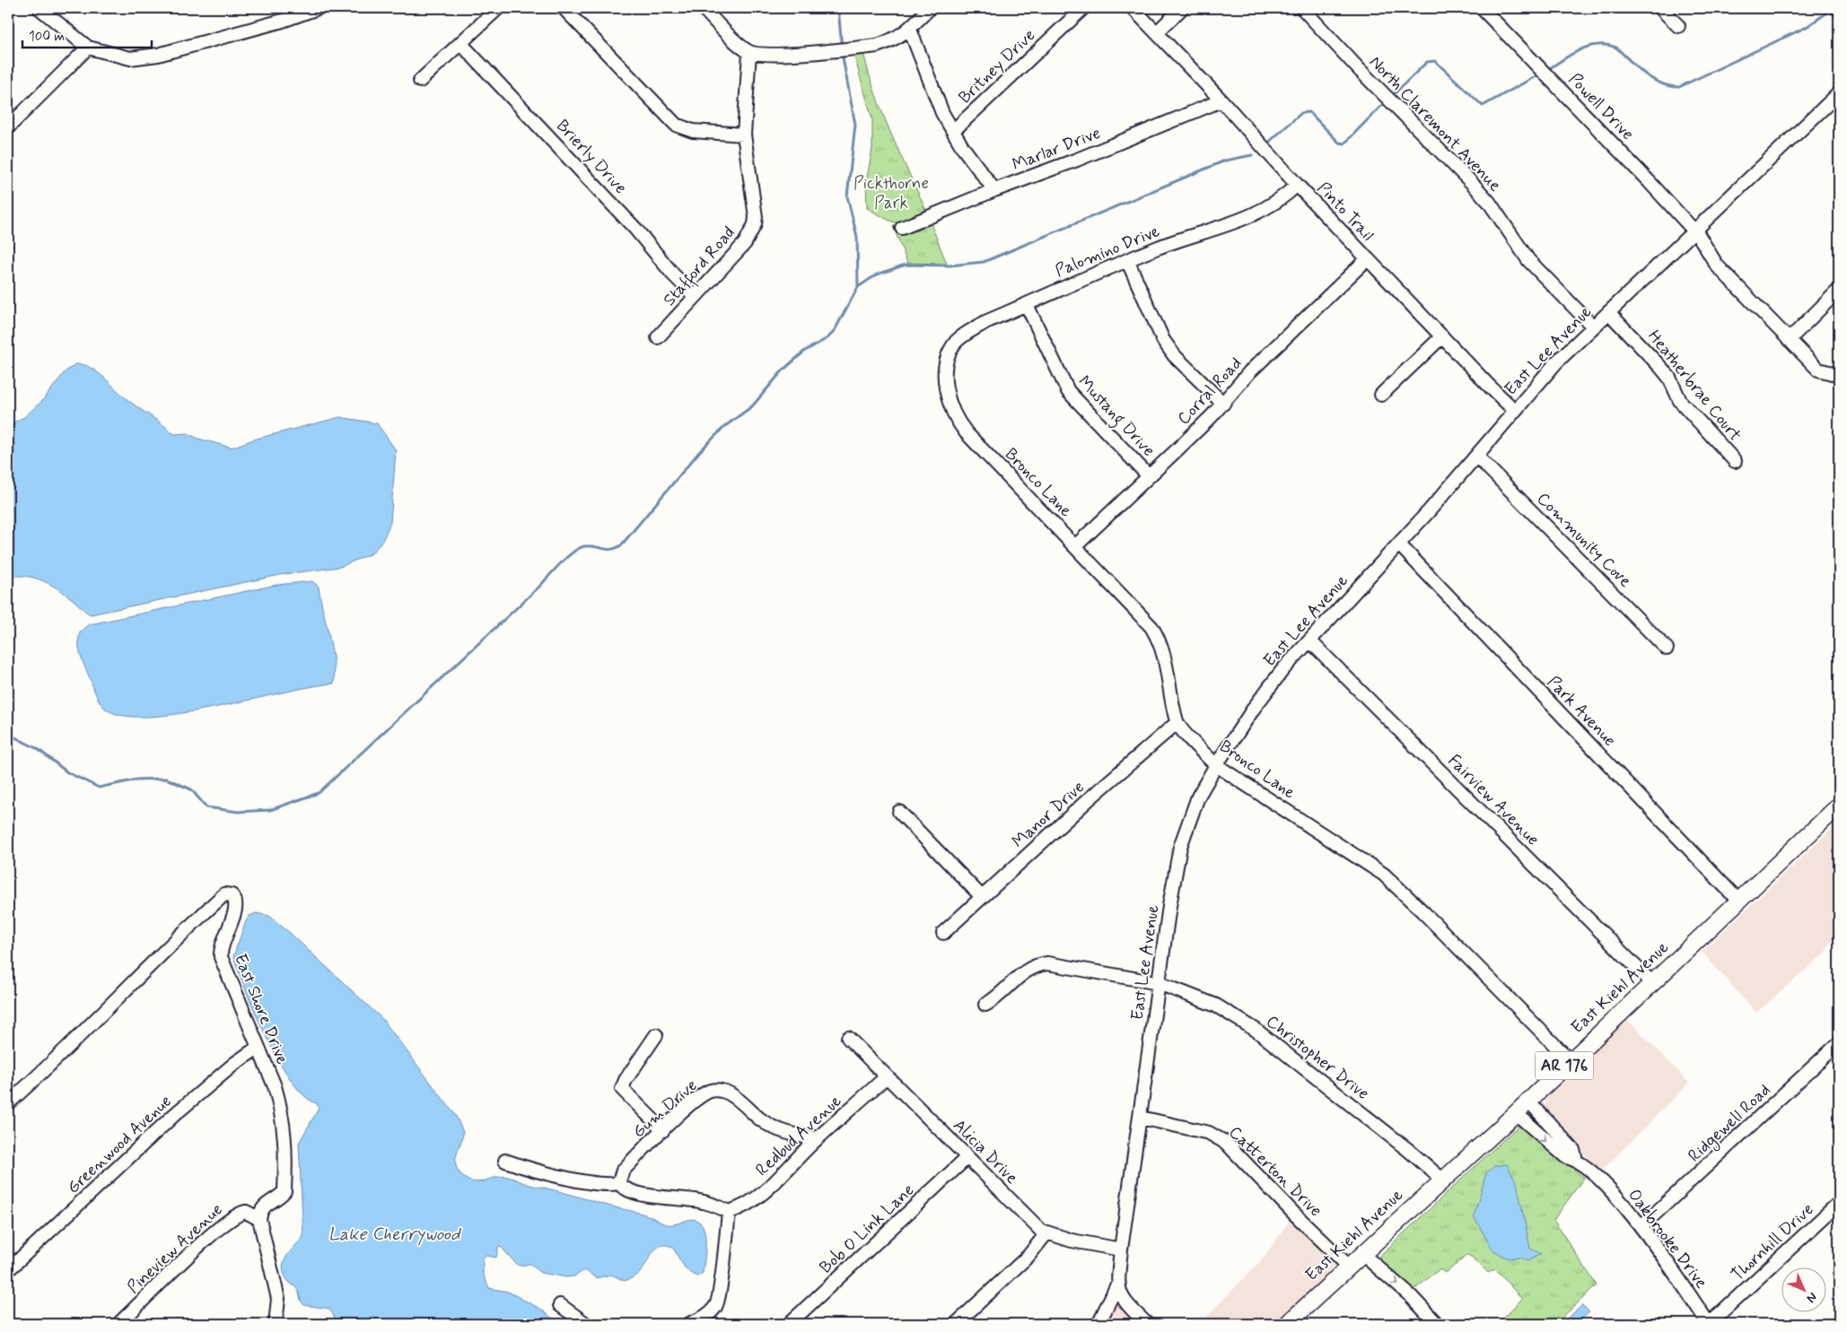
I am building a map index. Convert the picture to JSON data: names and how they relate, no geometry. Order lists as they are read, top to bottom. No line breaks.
{"streets":{"main road":["East Kiehl Avenue","AR 176"],"street":["Britney Drive","Powell Drive","North Claremont Avenue","Marlar Drive","Brierly Drive","Pinto Trail","Palomino Drive","Stafford Road","East Lee Avenue","Heatherbrae Court","Corral Road","Mustang Drive","Bronco Lane","Community Cove","Park Avenue","Fairview Avenue","Manor Drive","East Shore Drive","Christopher Drive","Gum Drive","Ridgewell Road","Redbud Avenue","Greenwood Avenue","Alicia Drive","Catterton Drive","Bob O Link Lane","Oakbrooke Drive","Thornhill Drive","Pineview Avenue"]},"crossings":[["Powell Drive","East Lee Avenue"],["North Claremont Avenue","East Lee Avenue"],["Marlar Drive","Pinto Trail"],["Brierly Drive","Stafford Road"],["Pinto Trail","Palomino Drive"],["Pinto Trail","East Lee Avenue"],["Pinto Trail","Corral Road"],["Palomino Drive","Mustang Drive"],["Palomino Drive","Bronco Lane"],["East Lee Avenue","Heatherbrae Court"],["East Lee Avenue","Bronco Lane"],["East Lee Avenue","Community Cove"],["East Lee Avenue","Park Avenue"],["East Lee Avenue","Fairview Avenue"],["East Lee Avenue","Christopher Drive"],["East Lee Avenue","Alicia Drive"],["East Lee Avenue","Catterton Drive"],["Corral Road","Mustang Drive"],["Corral Road","Bronco Lane"],["Bronco Lane","Manor Drive"],["Bronco Lane","East Kiehl Avenue"],["Park Avenue","East Kiehl Avenue"],["Fairview Avenue","East Kiehl Avenue"],["East Kiehl Avenue","Christopher Drive"],["East Kiehl Avenue","Catterton Drive"],["East Kiehl Avenue","Oakbrooke Drive"],["East Shore Drive","Greenwood Avenue"],["East Shore Drive","Pineview Avenue"],["Gum Drive","Redbud Avenue"],["Ridgewell Road","Oakbrooke Drive"],["Redbud Avenue","Alicia Drive"],["Alicia Drive","Bob O Link Lane"],["Oakbrooke Drive","Thornhill Drive"]],"water":["Lake Cherrywood"],"parks":["Pickthorne Park"],"scale_bar":"100 m","north":"bottom right"}
